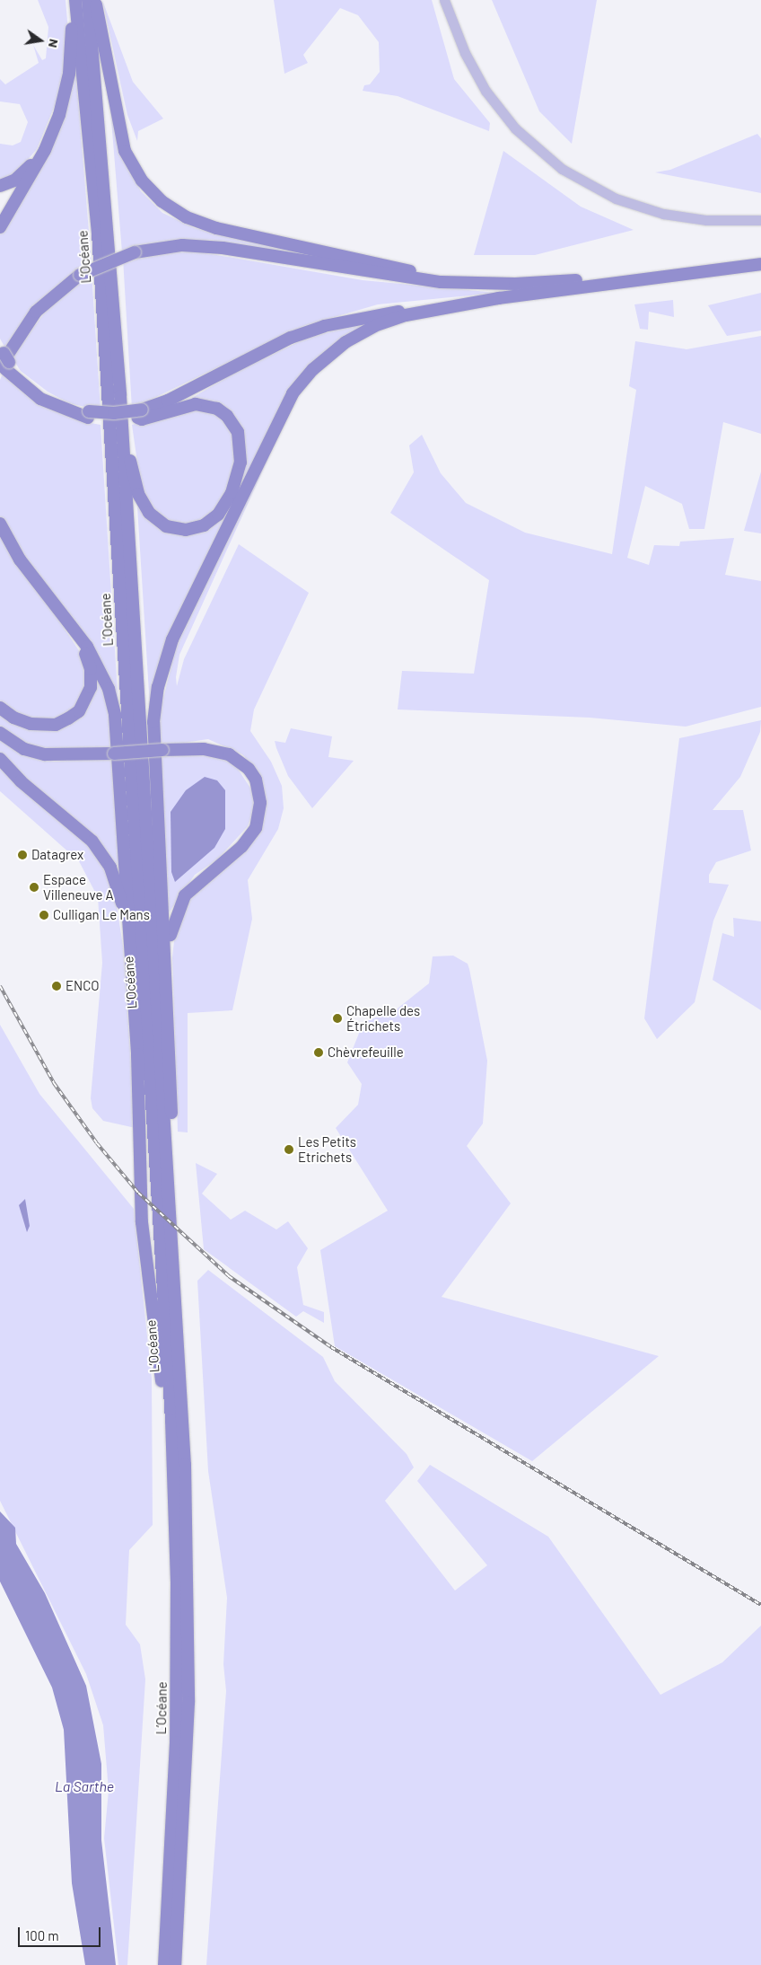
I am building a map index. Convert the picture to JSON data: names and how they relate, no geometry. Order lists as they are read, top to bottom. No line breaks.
{"streets":{"highway":["L’Océane"]},"water":["La Sarthe"],"places":["Datagrex","Espace Villeneuve A","Culligan Le Mans","ENCO","Chapelle des Étrichets","Chèvrefeuille","Les Petits Etrichets"],"scale_bar":"100 m","north":"right"}
